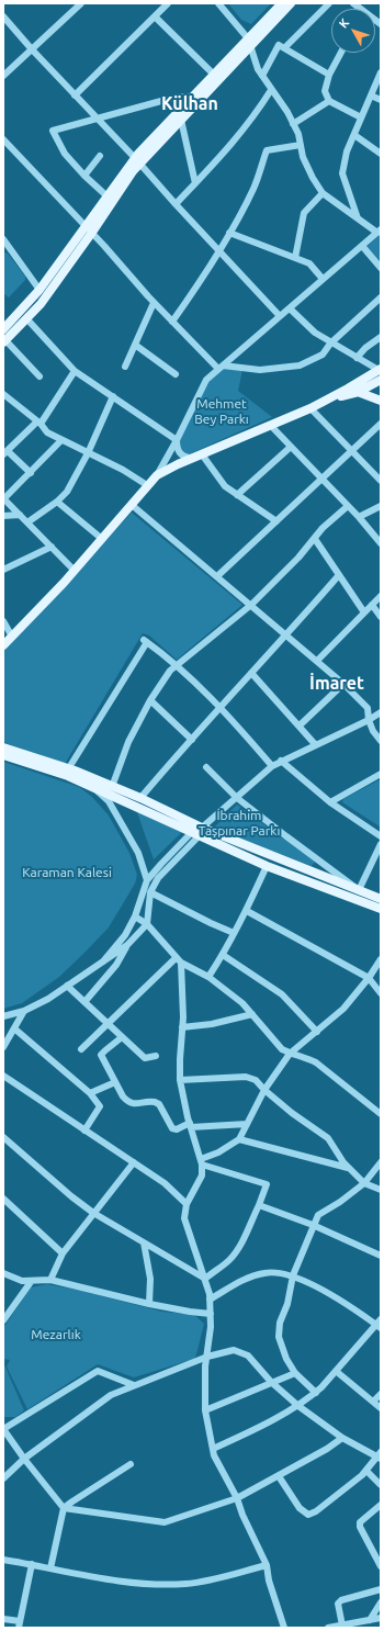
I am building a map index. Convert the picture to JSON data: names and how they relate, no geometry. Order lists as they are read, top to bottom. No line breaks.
{"districts":["Külhan","İmaret"],"parks":["Mehmet Bey Parkı","İbrahim Taşpınar Parkı","Karaman Kalesi","Mezarlık"],"north":"top left"}
